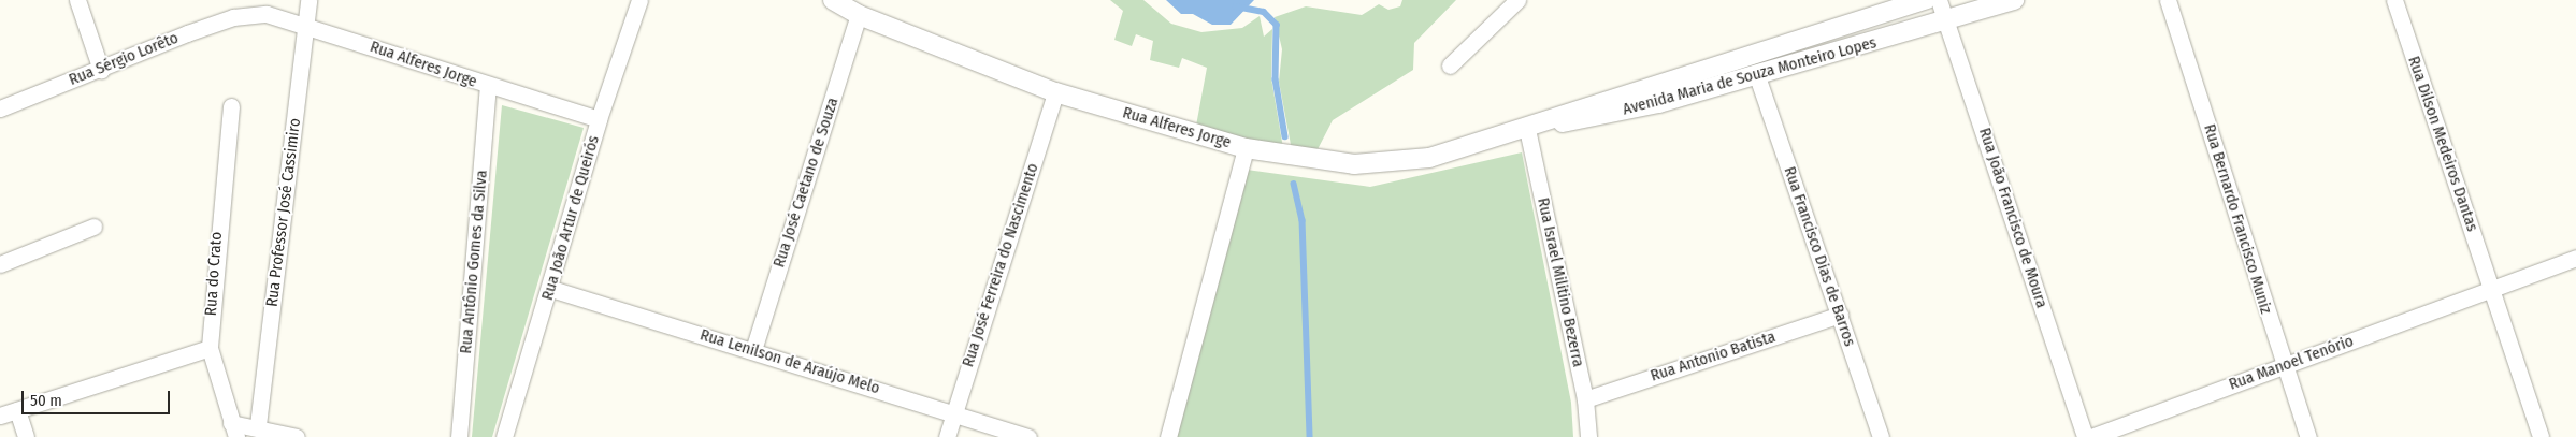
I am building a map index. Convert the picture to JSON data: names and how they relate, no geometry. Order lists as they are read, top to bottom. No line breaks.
{"streets":{"street":["Rua Sérgio Lorêto","Rua Alferes Jorge","Avenida Maria de Souza Monteiro Lopes","Rua Dilson Medeiros Dantas","Rua José Caetano de Souza","Rua Professor José Cassimiro","Rua João Artur de Queirós","Rua João Francisco de Moura","Rua Bernardo Francisco Muniz","Rua Francisco Dias de Barros","Rua Antônio Gomes da Silva","Rua José Ferreira do Nascimento","Rua do Crato","Rua Israel Militino Bezerra","Rua Antonio Batista","Rua Lenilson de Araújo Melo","Rua Manoel Tenório"]},"crossings":[["Rua Sérgio Lorêto","Rua Alferes Jorge"],["Rua Alferes Jorge","Avenida Maria de Souza Monteiro Lopes"],["Rua Alferes Jorge","Rua José Caetano de Souza"],["Rua Alferes Jorge","Rua Professor José Cassimiro"],["Rua Alferes Jorge","Rua João Artur de Queirós"],["Rua Alferes Jorge","Rua Antônio Gomes da Silva"],["Rua Alferes Jorge","Rua José Ferreira do Nascimento"],["Rua Alferes Jorge","Rua Israel Militino Bezerra"],["Avenida Maria de Souza Monteiro Lopes","Rua João Francisco de Moura"],["Avenida Maria de Souza Monteiro Lopes","Rua Francisco Dias de Barros"],["Avenida Maria de Souza Monteiro Lopes","Rua Israel Militino Bezerra"],["Rua Dilson Medeiros Dantas","Rua Manoel Tenório"],["Rua José Caetano de Souza","Rua Lenilson de Araújo Melo"],["Rua João Artur de Queirós","Rua Lenilson de Araújo Melo"],["Rua Bernardo Francisco Muniz","Rua Manoel Tenório"],["Rua Francisco Dias de Barros","Rua Antonio Batista"],["Rua José Ferreira do Nascimento","Rua Lenilson de Araújo Melo"],["Rua Israel Militino Bezerra","Rua Antonio Batista"]],"scale_bar":"50 m"}
